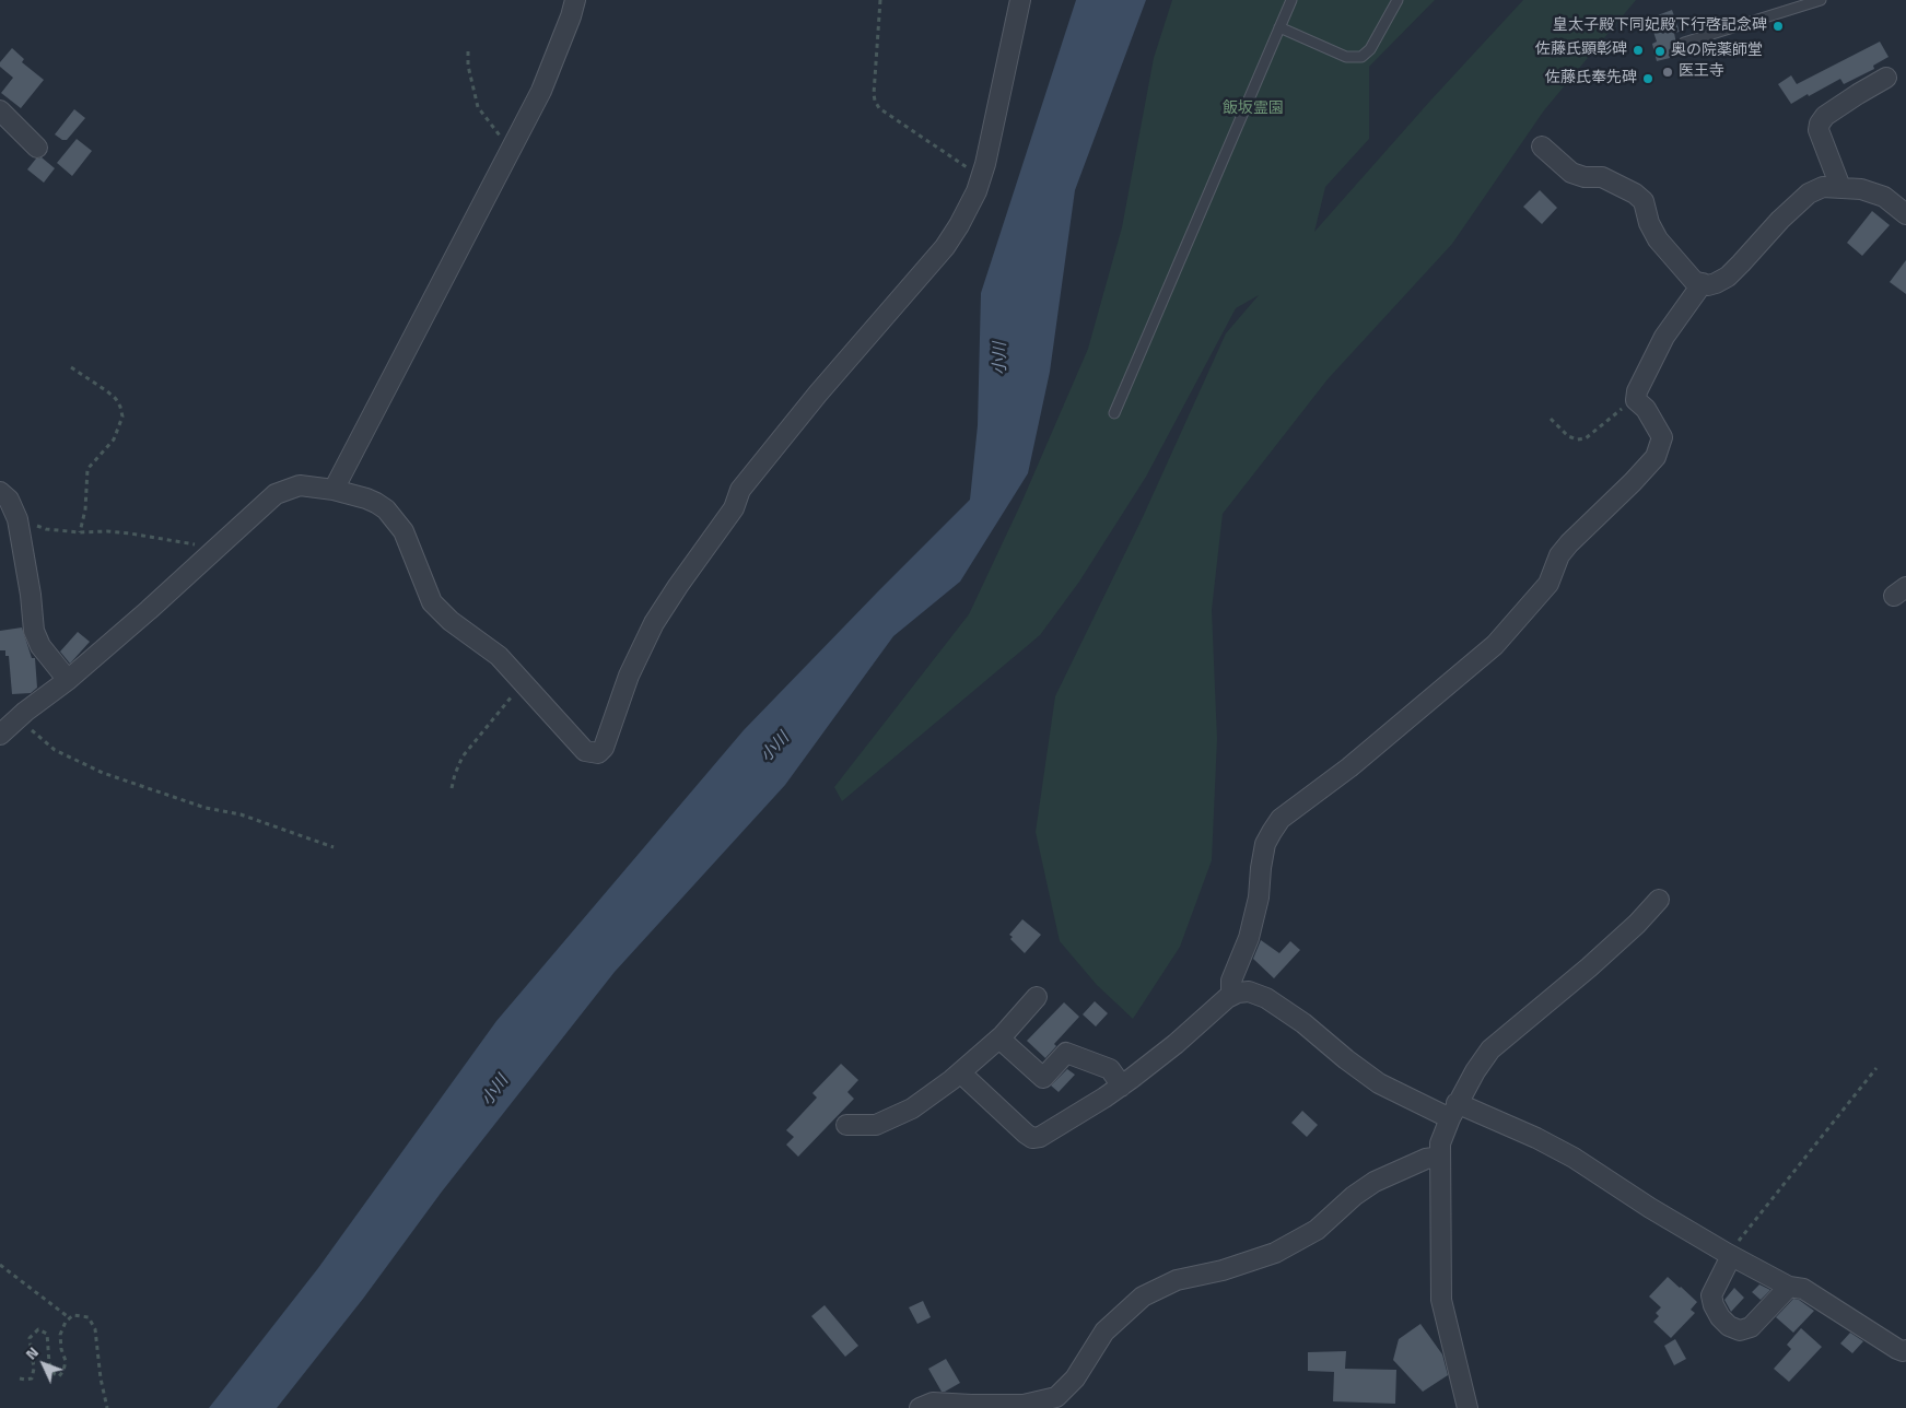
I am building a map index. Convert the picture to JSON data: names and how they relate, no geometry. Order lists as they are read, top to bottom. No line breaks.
{"water":["小川"],"parks":["飯坂霊園"],"places":["皇太子殿下同妃殿下行啓記念碑","佐藤氏顕彰碑","奥の院薬師堂","医王寺","佐藤氏奉先碑"],"north":"top left"}
